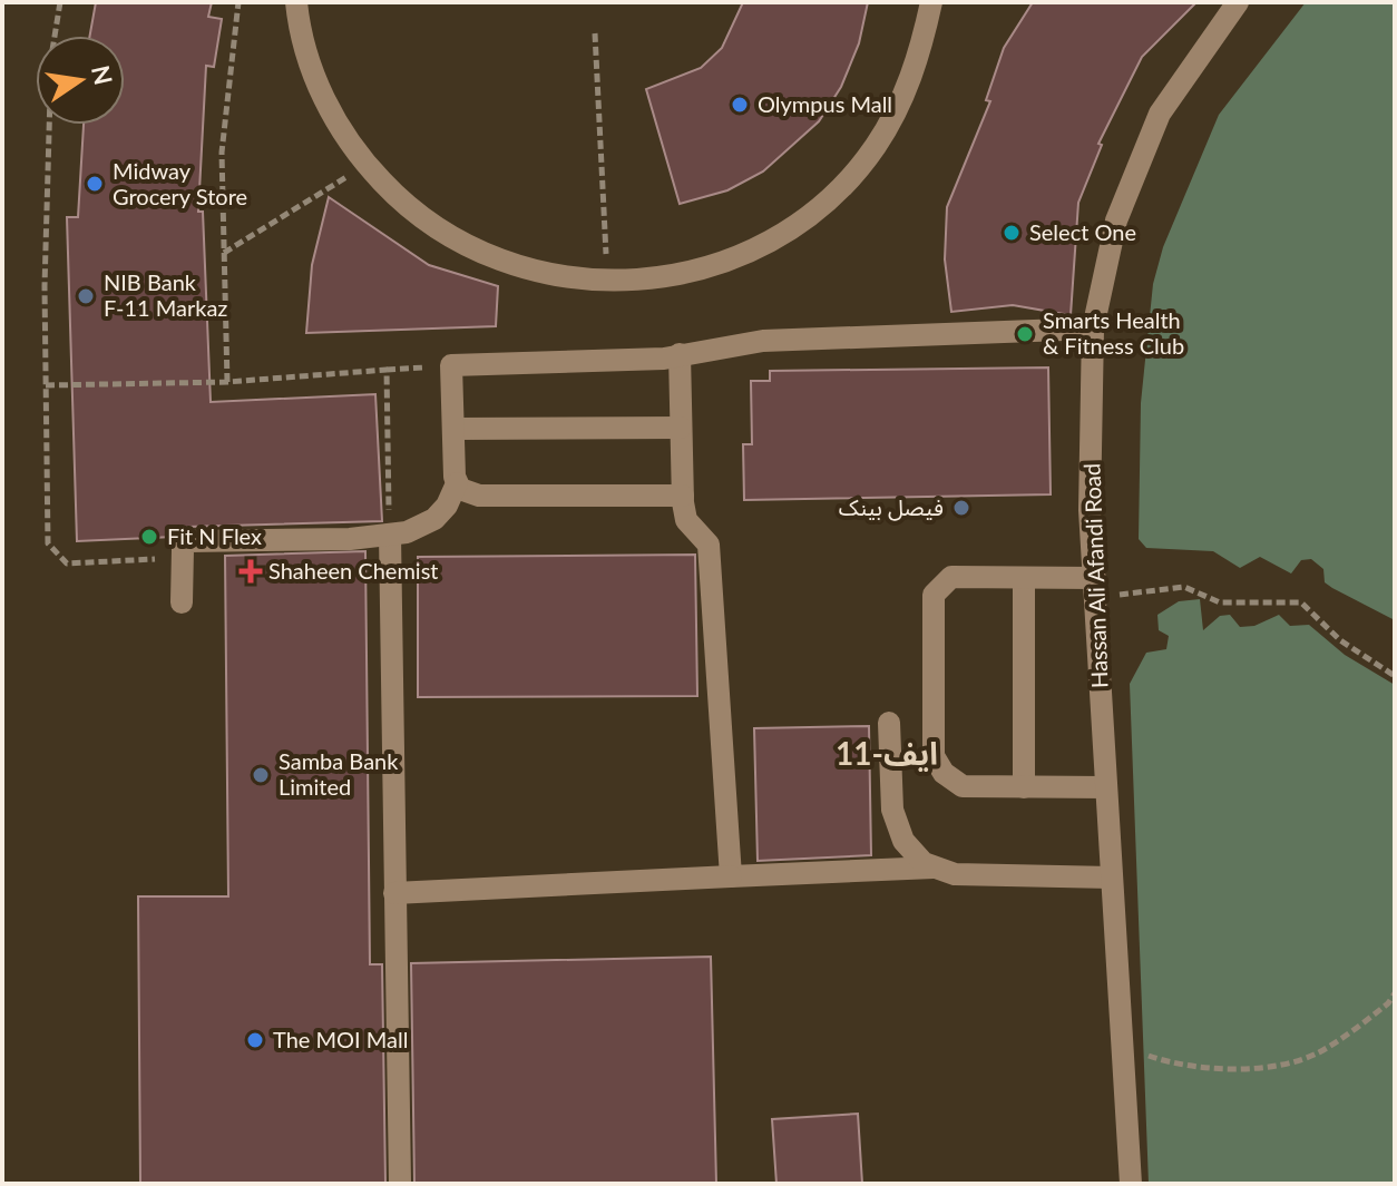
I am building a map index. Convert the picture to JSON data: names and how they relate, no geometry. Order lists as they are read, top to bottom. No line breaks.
{"streets":{"street":["Hassan Ali Afandi Road"]},"districts":["ایف-11"],"places":{"other":["Olympus Mall","Midway Grocery Store","Select One","NIB Bank F-11 Markaz","Smarts Health & Fitness Club","فیصل بینک","Fit N Flex","Samba Bank Limited","The MOI Mall"],"health":["Shaheen Chemist"]},"north":"right"}
